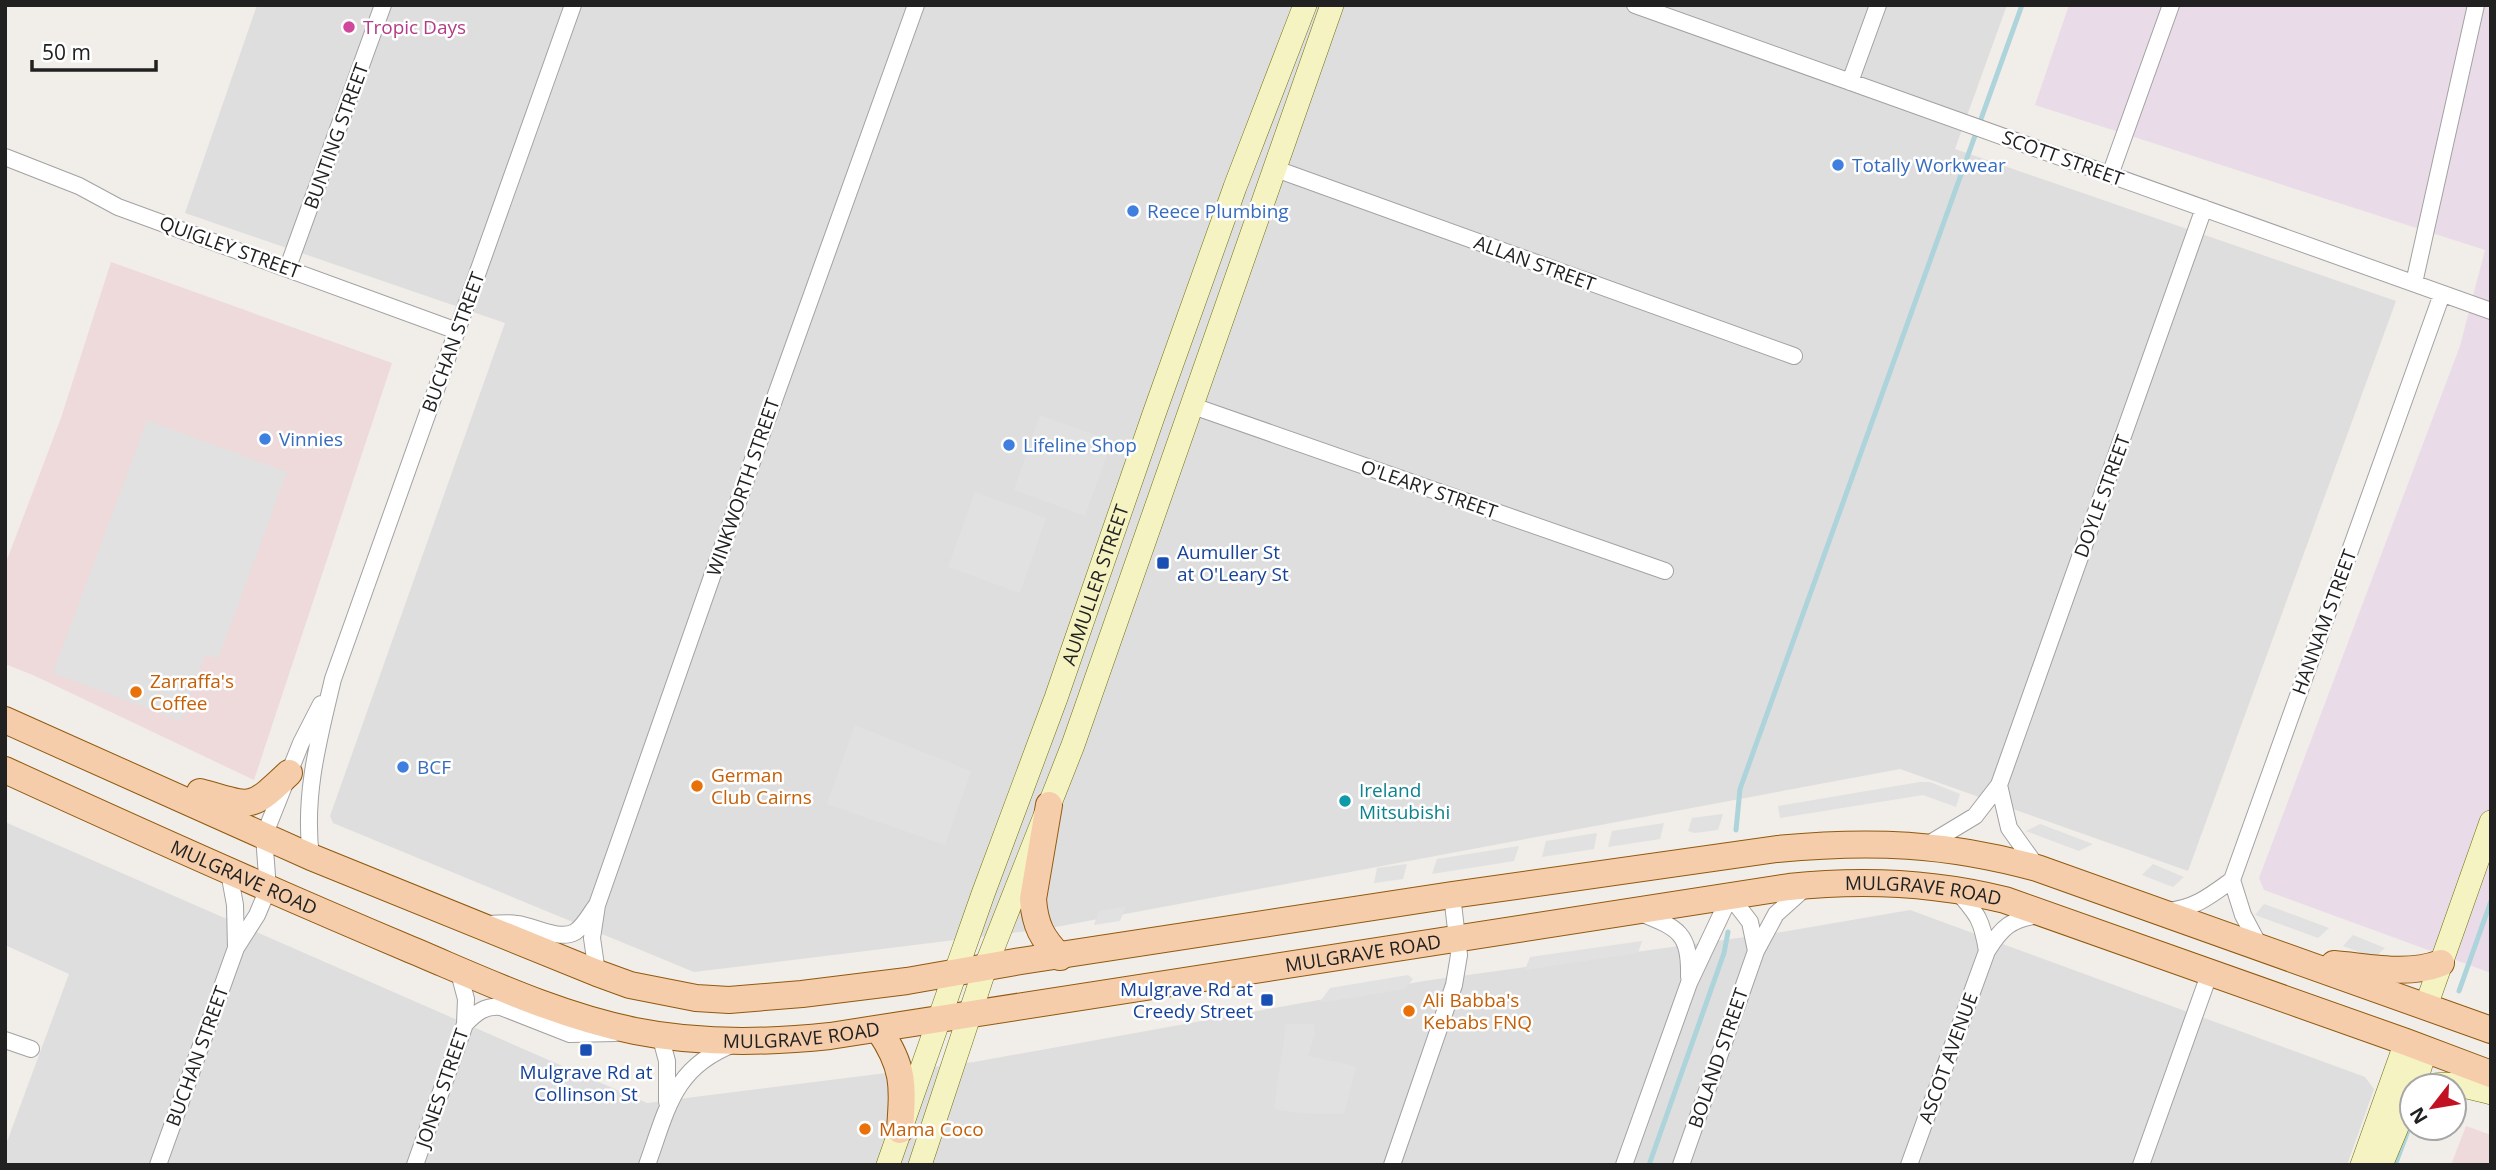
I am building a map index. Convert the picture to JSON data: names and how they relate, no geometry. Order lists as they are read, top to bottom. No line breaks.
{"streets":{"main road":["AUMULLER STREET","MULGRAVE ROAD"],"street":["BUNTING STREET","SCOTT STREET","QUIGLEY STREET","ALLAN STREET","BUCHAN STREET","WINKWORTH STREET","O'LEARY STREET","DOYLE STREET","HANNAM STREET","BOLAND STREET","ASCOT AVENUE","JONES STREET"]},"crossings":[["BUNTING STREET","QUIGLEY STREET"],["SCOTT STREET","DOYLE STREET"],["SCOTT STREET","HANNAM STREET"],["QUIGLEY STREET","BUCHAN STREET"],["ALLAN STREET","AUMULLER STREET"],["BUCHAN STREET","MULGRAVE ROAD"],["WINKWORTH STREET","MULGRAVE ROAD"],["O'LEARY STREET","AUMULLER STREET"],["DOYLE STREET","MULGRAVE ROAD"],["AUMULLER STREET","MULGRAVE ROAD"],["MULGRAVE ROAD","BOLAND STREET"],["MULGRAVE ROAD","ASCOT AVENUE"],["MULGRAVE ROAD","JONES STREET"]],"places":{"other":["Tropic Days","Totally Workwear","Reece Plumbing","Vinnies","Lifeline Shop","Zarraffa's Coffee","BCF","German Club Cairns","Ireland Mitsubishi","Ali Babba's Kebabs FNQ","Mama Coco"],"transit":["Aumuller St at O'Leary St","Mulgrave Rd at Creedy Street","Mulgrave Rd at Collinson St"]},"scale_bar":"50 m","north":"bottom left"}
